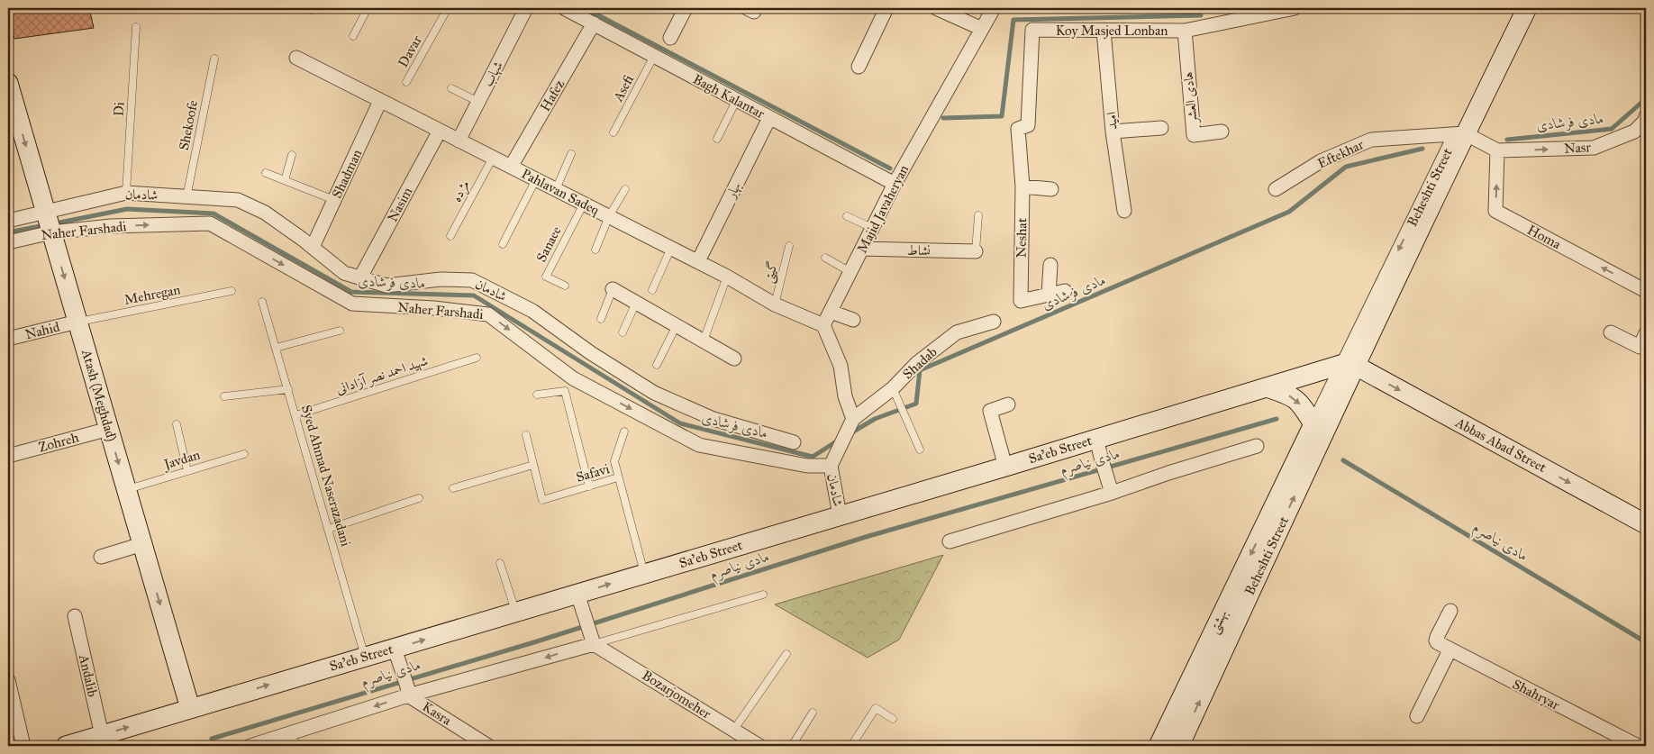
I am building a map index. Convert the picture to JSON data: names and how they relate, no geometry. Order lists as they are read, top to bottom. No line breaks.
{"streets":{"main road":["Beheshti Street","Atash (Meghdad)","Abbas Abad Street","Sa'eb Street","بهشتی"],"street":["Koy Masjed Lonban","شهاب","Hafez","Bagh Kalantar","هادی العشر","امید","Nasr","Eftekhar","Shadman","بهار","Pahlavan Sadeq","شادمان","Nasim","Majid Javaheryan","Naher Farshadi","Homa","Neshat","نشاط","Nahid","Shadab","Zohreh","Andalib","Bozarjomeher","Shahryar","Kasra"],"lane":["Davar","Asefi","Di","Shekoofe","مژده","Sanaee","گیتی","Mehregan","شهید احمد نصر آزادانی","Javdan","Safavi","Syed Ahmad Naserazadani"]},"crossings":[["Koy Masjed Lonban","هادی العشر"],["Koy Masjed Lonban","امید"],["Koy Masjed Lonban","Neshat"],["شهاب","Pahlavan Sadeq"],["Asefi","Bagh Kalantar"],["Hafez","Bagh Kalantar"],["Hafez","Pahlavan Sadeq"],["Bagh Kalantar","بهار"],["Bagh Kalantar","Majid Javaheryan"],["Di","شادمان"],["Shekoofe","شادمان"],["Nasr","Homa"],["Eftekhar","Beheshti Street"],["Shadman","Pahlavan Sadeq"],["Shadman","شادمان"],["Beheshti Street","Abbas Abad Street"],["Beheshti Street","Sa'eb Street"],["بهار","Pahlavan Sadeq"],["مژده","Pahlavan Sadeq"],["Pahlavan Sadeq","Nasim"],["Pahlavan Sadeq","Majid Javaheryan"],["Pahlavan Sadeq","Sanaee"],["Pahlavan Sadeq","گیتی"],["شادمان","Nasim"],["شادمان","Naher Farshadi"],["شادمان","Atash (Meghdad)"],["شادمان","Sa'eb Street"],["Majid Javaheryan","نشاط"],["Naher Farshadi","Atash (Meghdad)"],["Mehregan","Nahid"],["Mehregan","Atash (Meghdad)"],["Nahid","Atash (Meghdad)"],["شهید احمد نصر آزادانی","Syed Ahmad Naserazadani"],["Atash (Meghdad)","Zohreh"],["Atash (Meghdad)","Sa'eb Street"],["Atash (Meghdad)","Javdan"],["Abbas Abad Street","Sa'eb Street"],["Sa'eb Street","Safavi"],["Sa'eb Street","Syed Ahmad Naserazadani"],["Sa'eb Street","Andalib"]],"one_way":["Nasr","Beheshti Street","Naher Farshadi","Homa","Atash (Meghdad)","Abbas Abad Street","Sa'eb Street","بهشتی"],"water":["مادی فرشادی","مادی نیاصرم"]}
